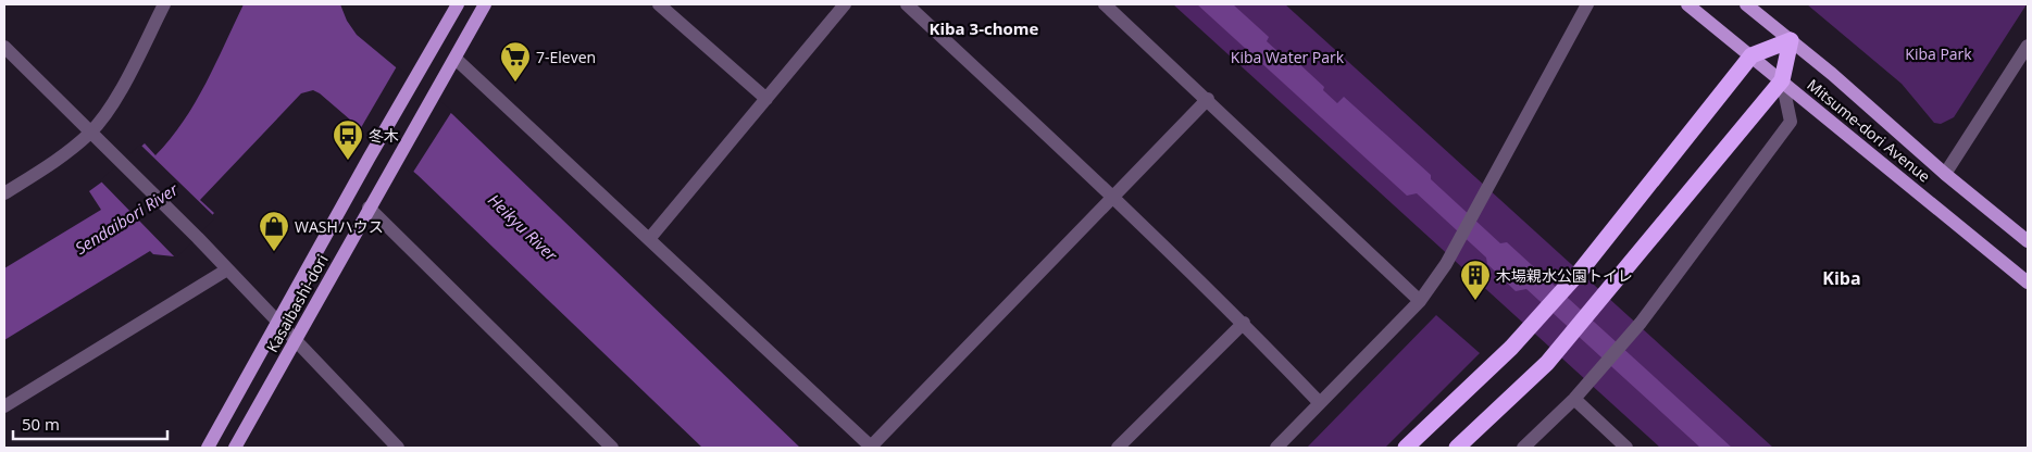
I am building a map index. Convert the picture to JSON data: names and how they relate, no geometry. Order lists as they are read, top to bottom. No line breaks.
{"streets":{"main road":["Mitsume-dori Avenue","Kasaibashi-dori"]},"districts":["Kiba 3-chome","Kiba"],"water":["Sendaibori River","Heikyu River"],"parks":["Kiba Park","Kiba Water Park"],"places":{"supermarket":["7-Eleven"],"bus stop":["冬木"],"shop":["WASHハウス"],"building":["木場親水公園トイレ"]},"scale_bar":"50 m"}
